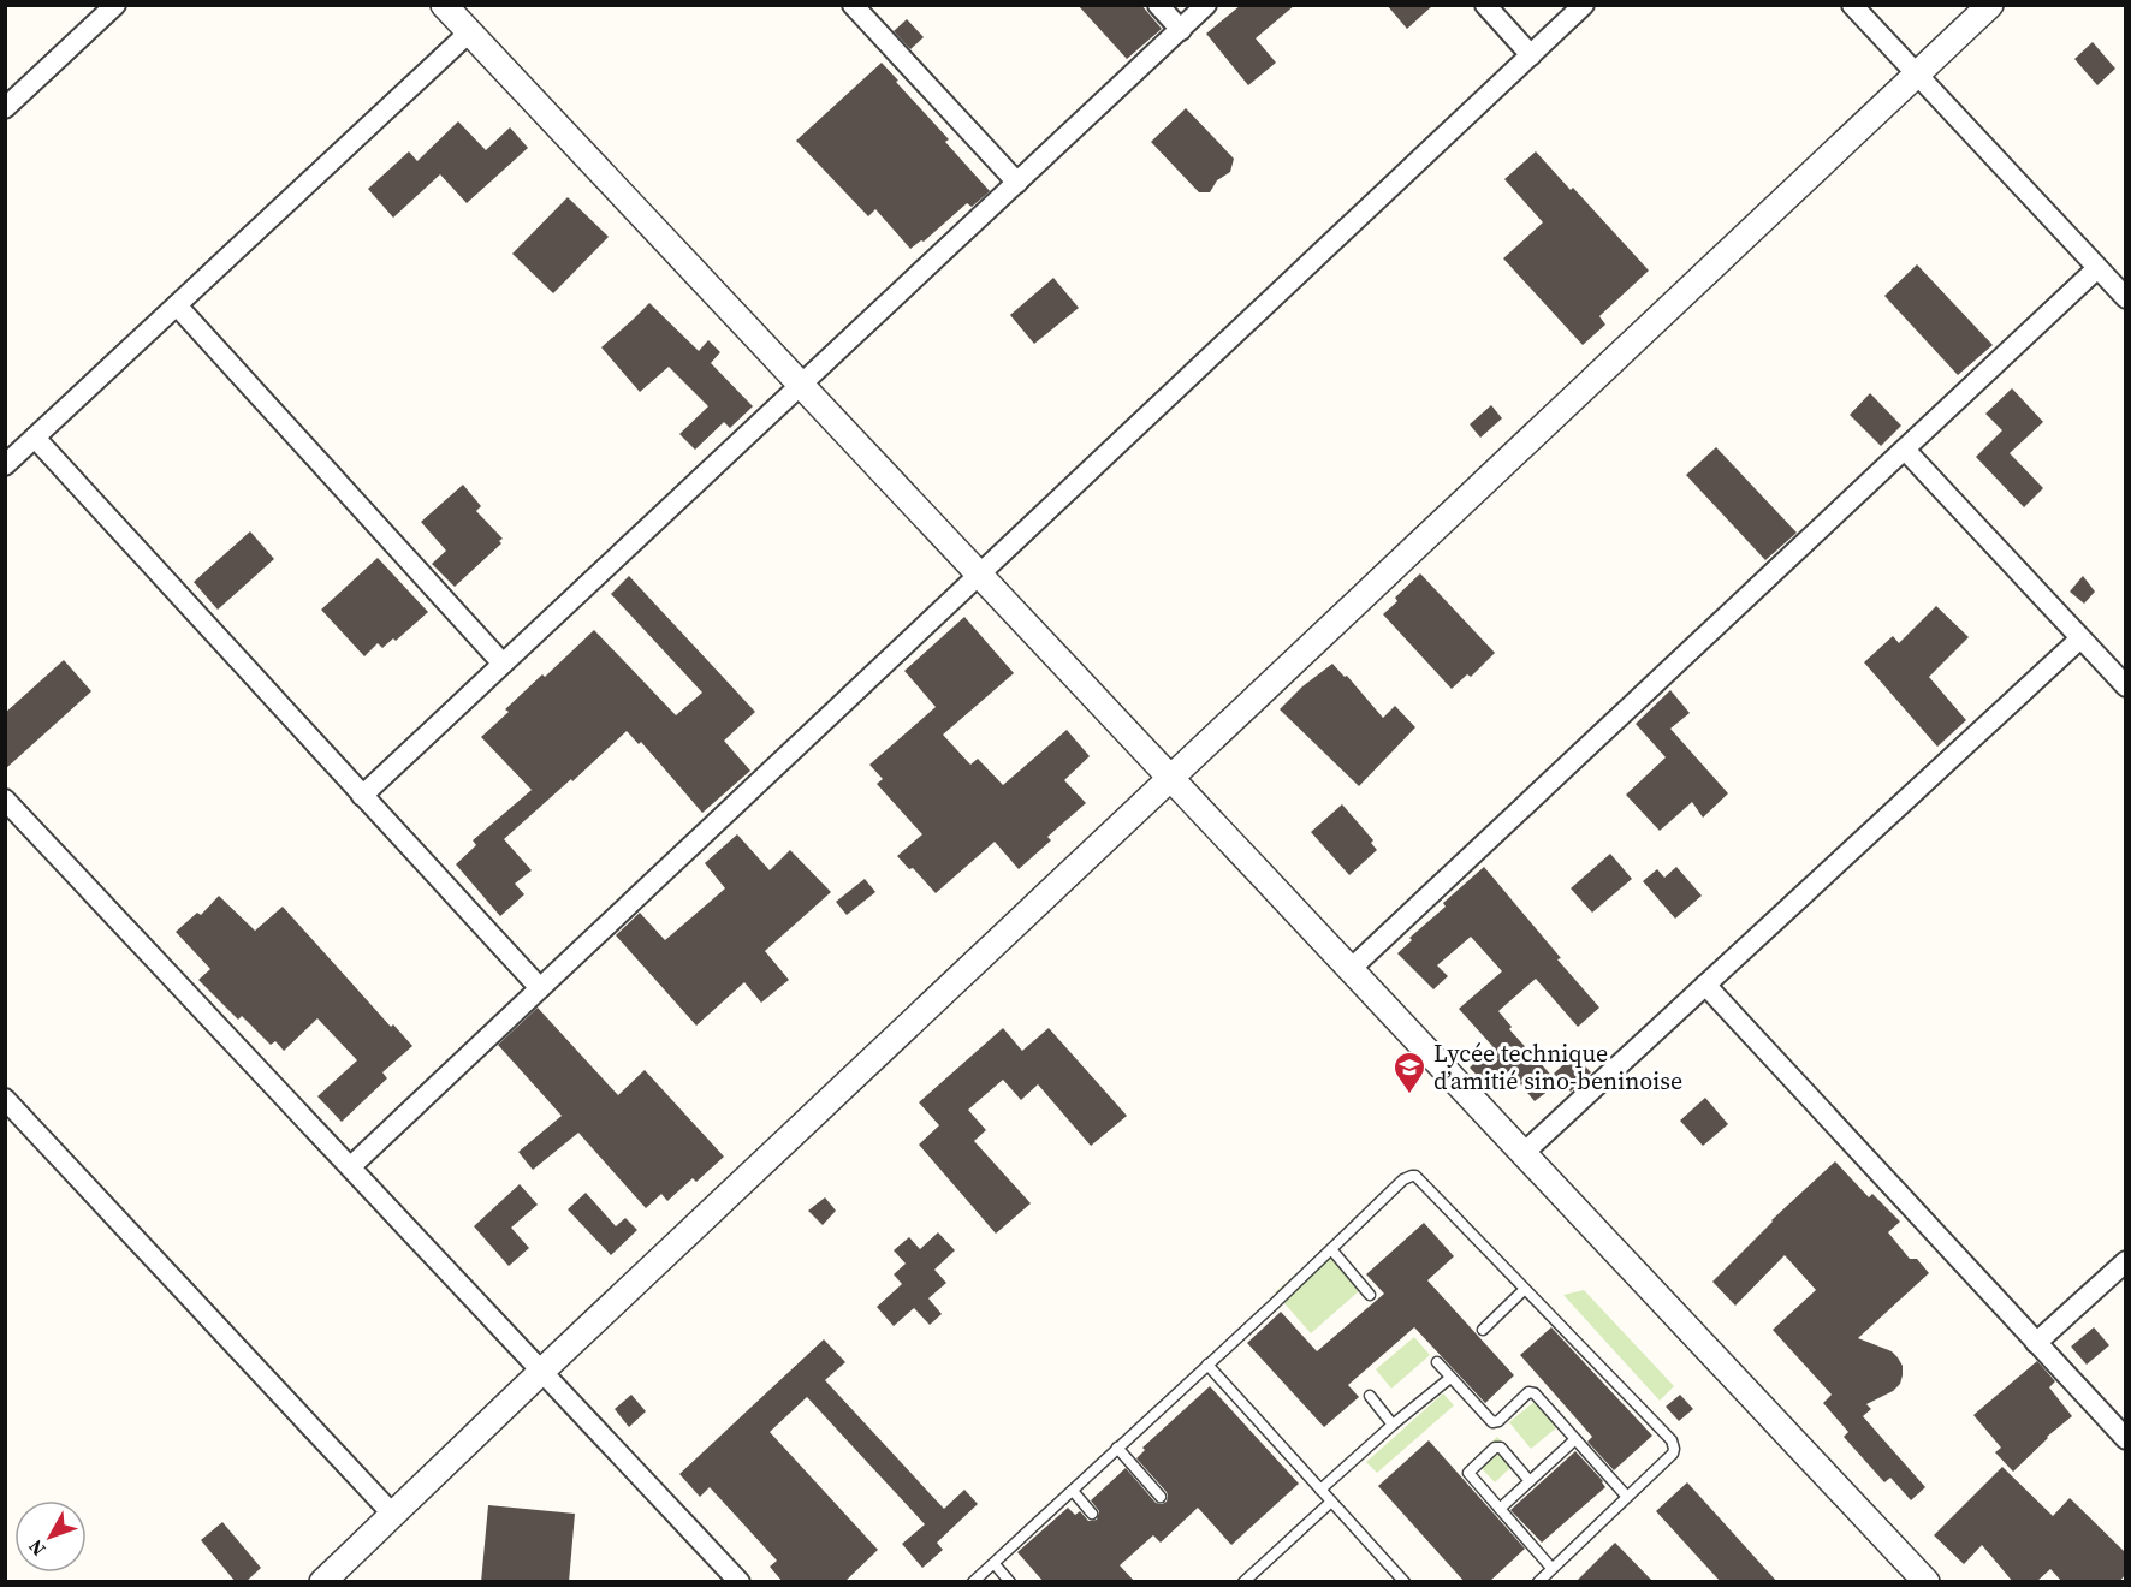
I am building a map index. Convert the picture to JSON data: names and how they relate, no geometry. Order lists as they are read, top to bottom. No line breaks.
{"places":{"school or university":["Lycée technique d’amitié sino-beninoise"]},"north":"bottom left"}
